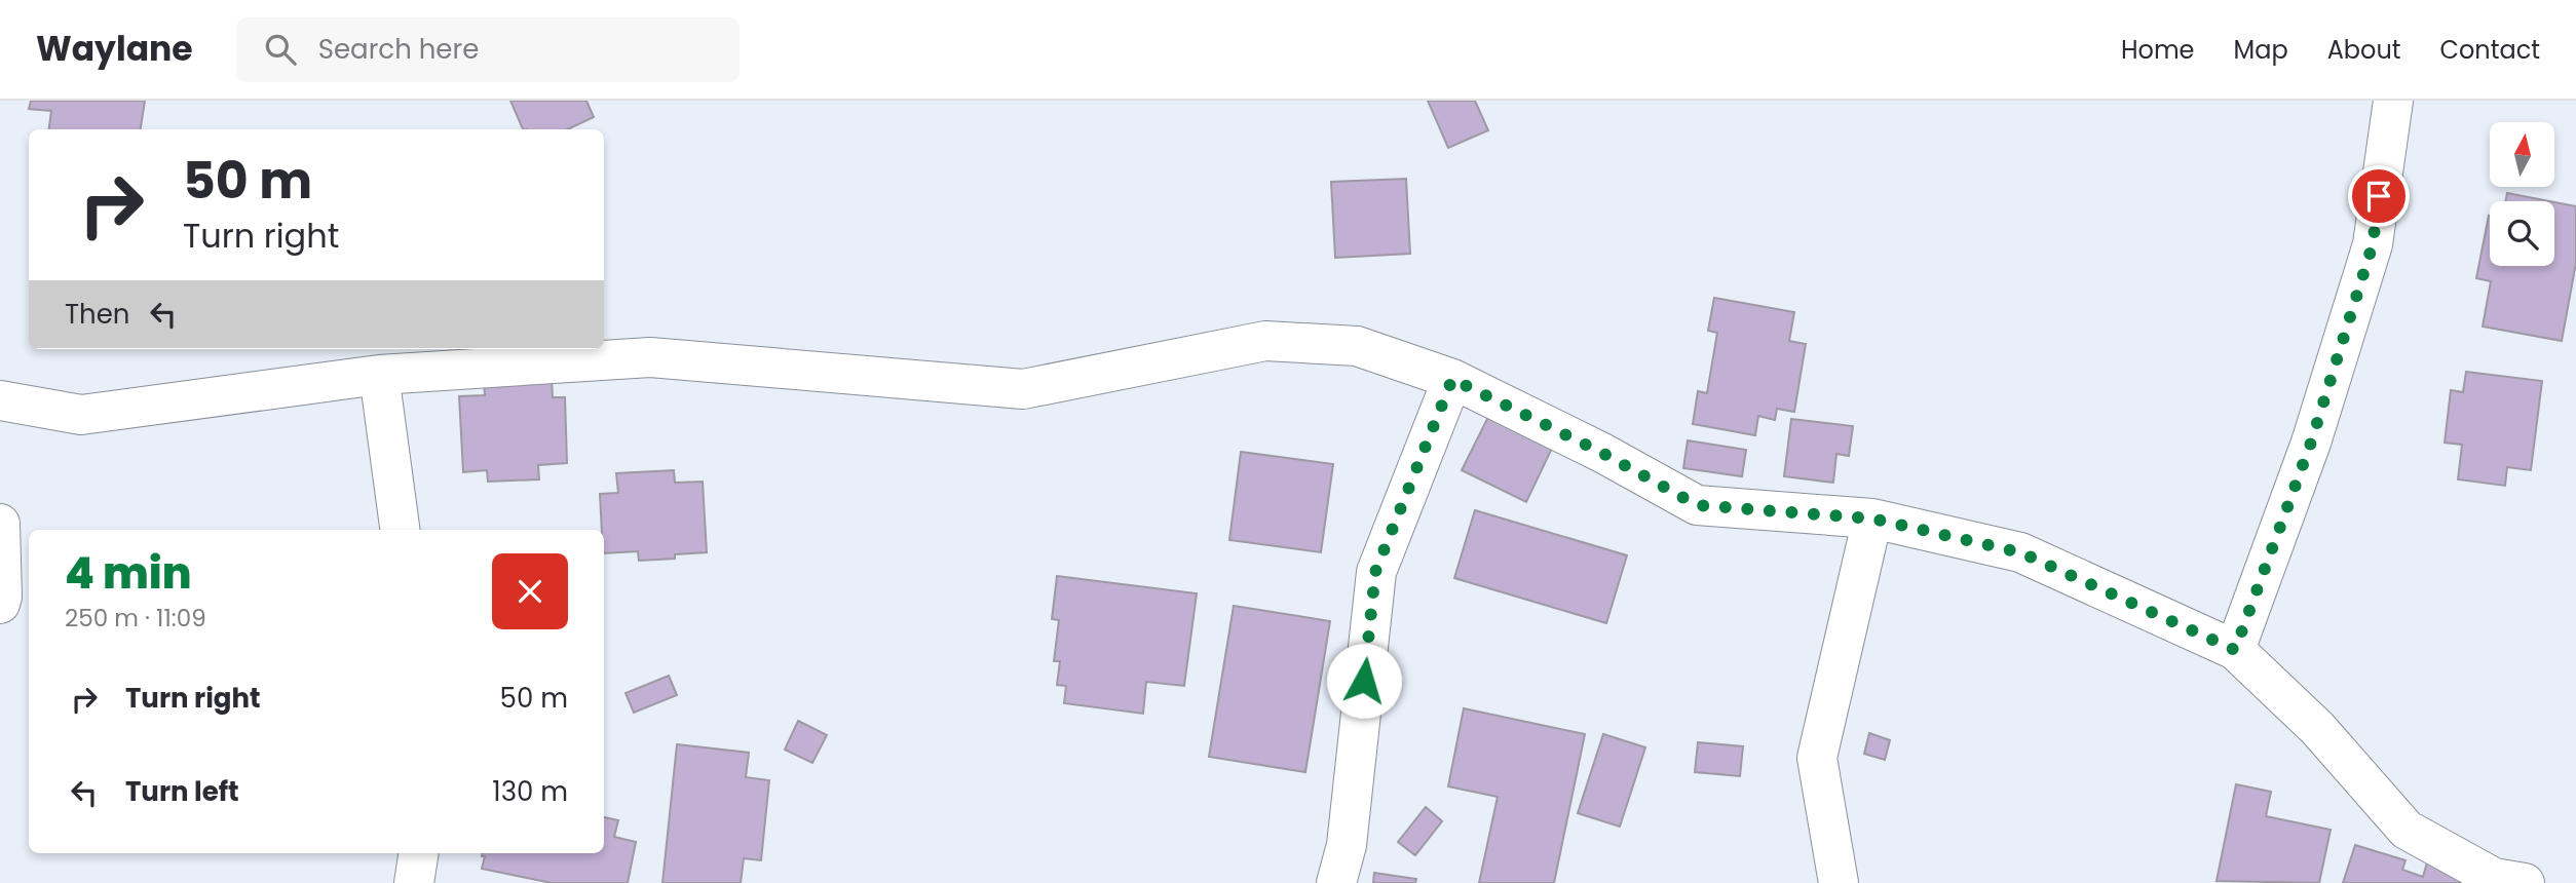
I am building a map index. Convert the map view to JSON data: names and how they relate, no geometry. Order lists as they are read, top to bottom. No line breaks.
{"north":"top","page":{"header":"Waylane","search":"Search here","nav":["Home","Map","About","Contact"],"turn":["50 m","Turn right"],"then":"Then","heading":["4 min","250 m · 11:09"],"list":[{"name":"Turn right","value":"50 m"},{"name":"Turn left","value":"130 m"}]}}
